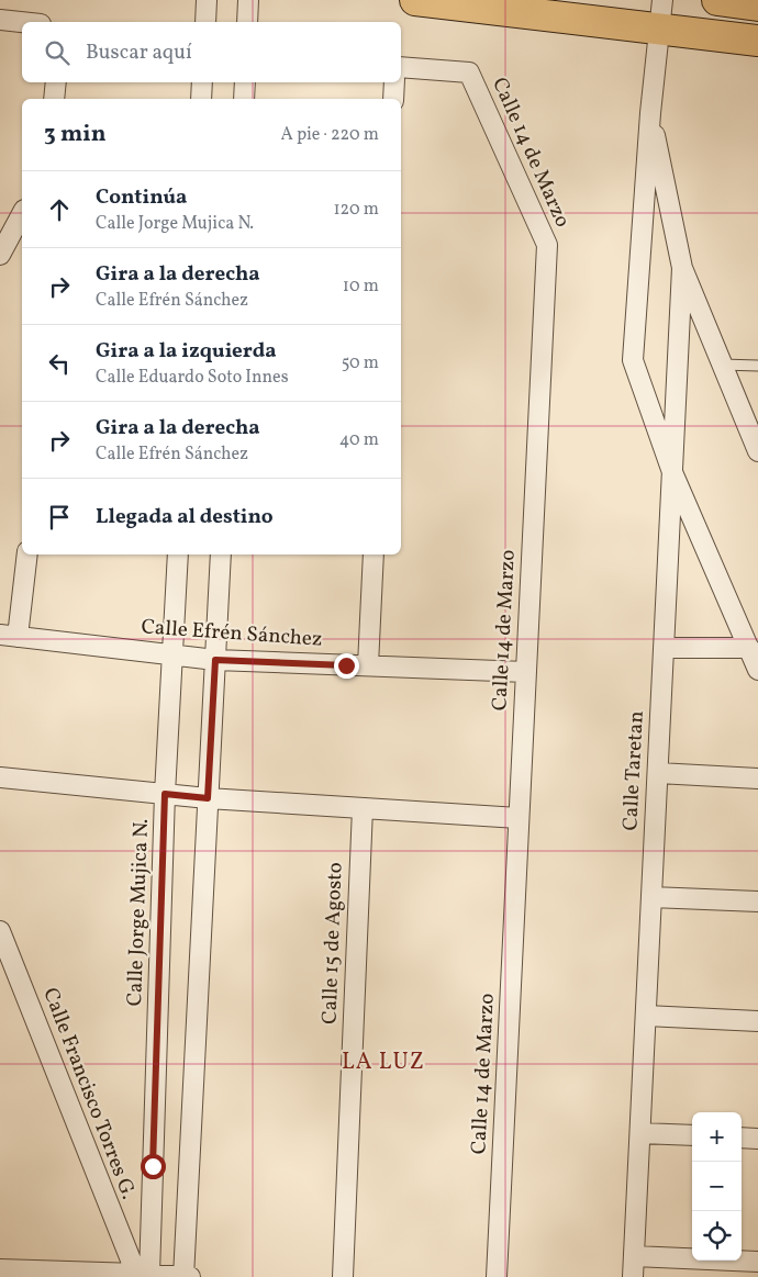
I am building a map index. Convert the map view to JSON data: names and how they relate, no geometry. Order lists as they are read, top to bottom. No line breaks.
{"streets":{"street":["Calle 14 de Marzo","Calle Efrén Sánchez","Calle Taretan","Calle Jorge Mujica N.","Calle 15 de Agosto","Calle Francisco Torres G."]},"crossings":[["Calle 14 de Marzo","Calle Efrén Sánchez"],["Calle Efrén Sánchez","Calle Jorge Mujica N."],["Calle Jorge Mujica N.","Calle Francisco Torres G."]],"districts":["LA LUZ"],"page":{"search":"Buscar aquí","heading":["3 min","A pie · 220 m"],"list":[["Continúa","Calle Jorge Mujica N.","120 m"],["Gira a la derecha","Calle Efrén Sánchez","10 m"],["Gira a la izquierda","Calle Eduardo Soto Innes","50 m"],["Gira a la derecha","Calle Efrén Sánchez","40 m"],"Llegada al destino"],"map_buttons":["+","−"]}}
